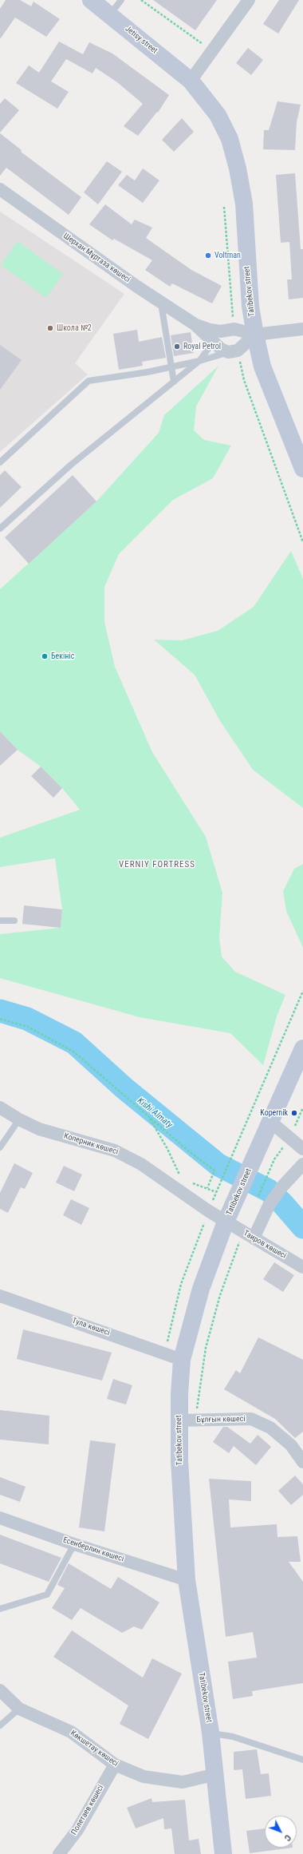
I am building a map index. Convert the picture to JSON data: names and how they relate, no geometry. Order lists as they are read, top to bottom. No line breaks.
{"streets":{"main road":["Jetisy street","Tatibekov street"],"street":["Шерхан Мұртаза көшесі","Коперник көшесі","Таиров көшесі","Тула көшесі","Бұлғын көшесі","Есенберлин көшесі","Көкшетау көшесі","Полетаев көшесі"]},"crossings":[["Jetisy street","Tatibekov street"],["Tatibekov street","Коперник көшесі"],["Tatibekov street","Таиров көшесі"],["Tatibekov street","Тула көшесі"],["Tatibekov street","Бұлғын көшесі"],["Tatibekov street","Есенберлин көшесі"],["Tatibekov street","Көкшетау көшесі"],["Коперник көшесі","Таиров көшесі"],["Көкшетау көшесі","Полетаев көшесі"]],"districts":["VERNIY FORTRESS"],"water":["Kіshі Almaty"],"places":["Voltman","Школа №2","Royal Petrol","Бекініс","Kopernik"],"north":"bottom right"}
